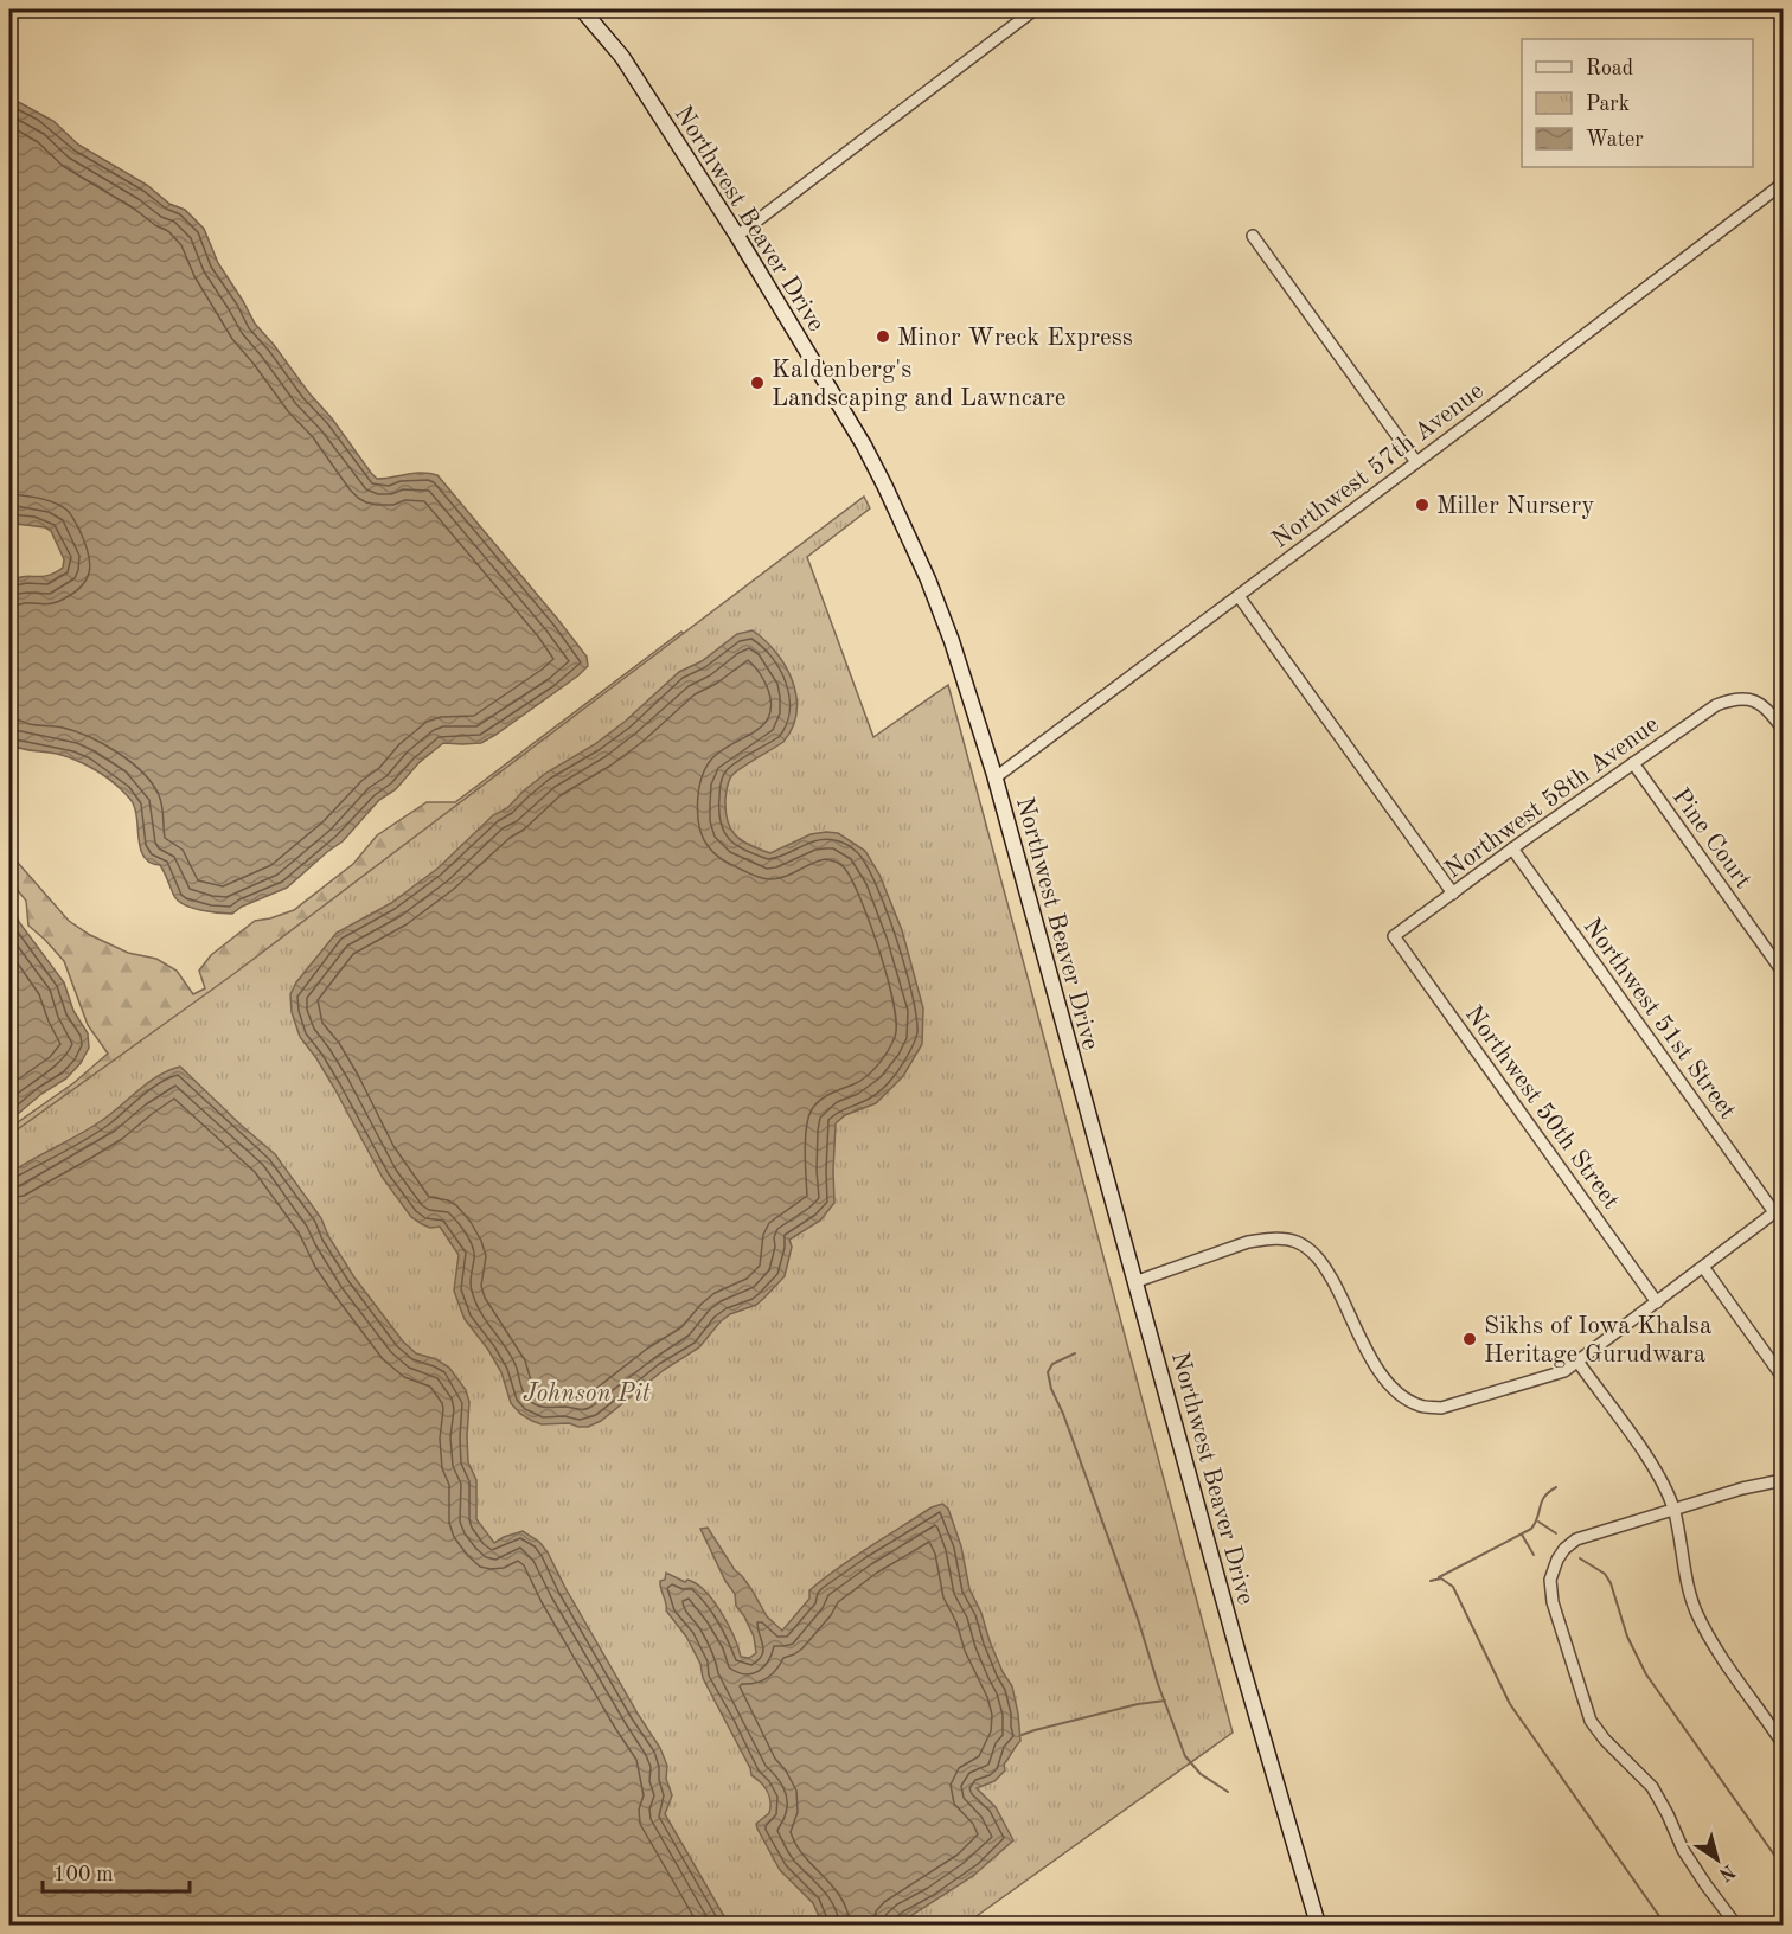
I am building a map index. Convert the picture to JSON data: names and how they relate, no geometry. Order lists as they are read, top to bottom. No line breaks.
{"streets":{"main road":["Northwest Beaver Drive"],"street":["Northwest 57th Avenue","Northwest 58th Avenue","Pine Court","Northwest 51st Street","Northwest 50th Street"]},"crossings":[["Northwest Beaver Drive","Northwest 57th Avenue"],["Northwest 58th Avenue","Pine Court"],["Northwest 58th Avenue","Northwest 51st Street"],["Northwest 58th Avenue","Northwest 50th Street"]],"parks":["Johnson Pit"],"places":["Minor Wreck Express","Kaldenberg's Landscaping and Lawncare","Miller Nursery","Sikhs of Iowa Khalsa Heritage Gurudwara"],"legend":["Road","Park","Water"],"scale_bar":"100 m","north":"bottom right"}
